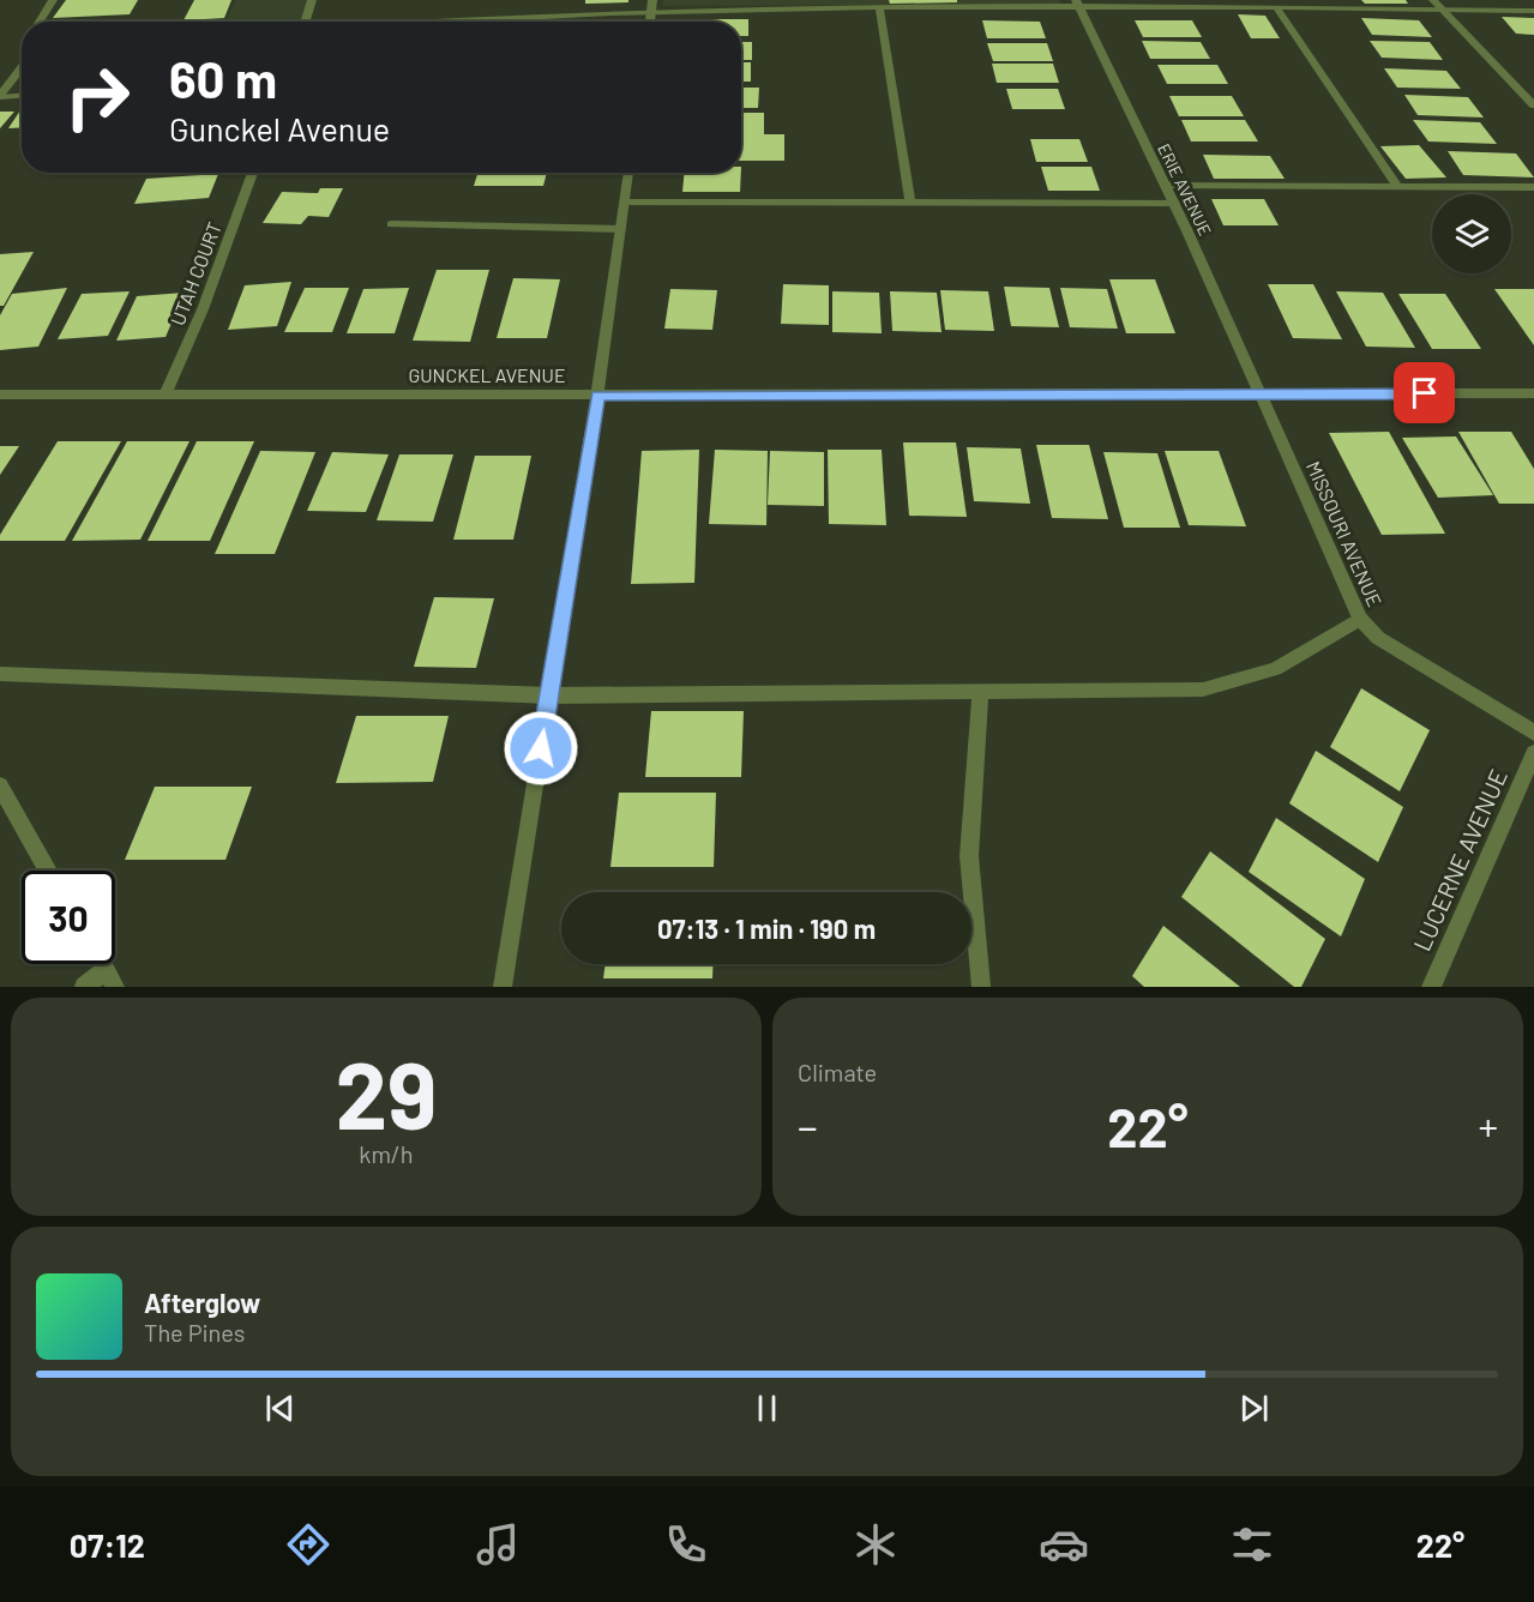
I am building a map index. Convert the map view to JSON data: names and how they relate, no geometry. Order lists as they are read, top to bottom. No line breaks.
{"streets":{"street":["ERIE AVENUE","UTAH COURT","GUNCKEL AVENUE","MISSOURI AVENUE","LUCERNE AVENUE"]},"crossings":[["ERIE AVENUE","GUNCKEL AVENUE"],["ERIE AVENUE","MISSOURI AVENUE"],["UTAH COURT","GUNCKEL AVENUE"],["GUNCKEL AVENUE","MISSOURI AVENUE"]],"page":{"turn":["60 m","Gunckel Avenue"],"limit":"30","trip":"07:13 · 1 min · 190 m","tile":[["29","km/h"],"Climate"],"heat":["−","22°","+"],"song":["Afterglow","The Pines"],"tabs":["07:12","22°"]}}
